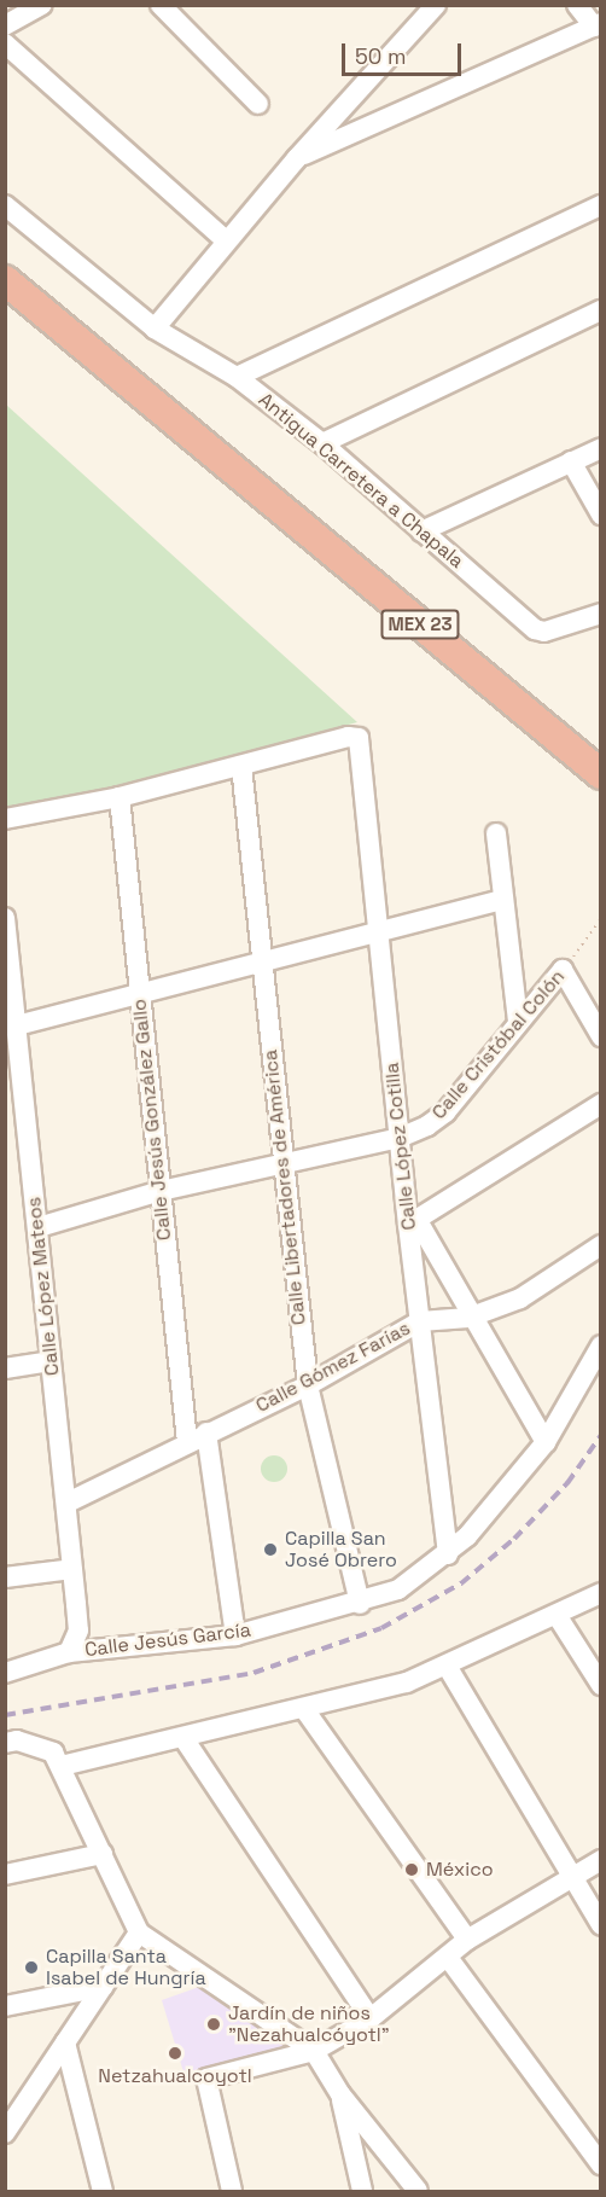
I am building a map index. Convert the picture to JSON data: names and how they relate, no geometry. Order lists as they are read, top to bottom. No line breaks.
{"streets":{"highway":["MEX 23"],"street":["Antigua Carretera a Chapala","Calle Cristóbal Colón","Calle Jesús González Gallo","Calle López Cotilla","Calle Libertadores de América","Calle López Mateos","Calle Gómez Farías","Calle Jesús García"]},"crossings":[["Calle Cristóbal Colón","Calle Jesús González Gallo"],["Calle Cristóbal Colón","Calle López Cotilla"],["Calle Cristóbal Colón","Calle Libertadores de América"],["Calle Cristóbal Colón","Calle López Mateos"],["Calle Jesús González Gallo","Calle Gómez Farías"],["Calle López Cotilla","Calle Libertadores de América"],["Calle López Cotilla","Calle Gómez Farías"],["Calle López Cotilla","Calle Jesús García"],["Calle Libertadores de América","Calle Gómez Farías"],["Calle Libertadores de América","Calle Jesús García"],["Calle López Mateos","Calle Gómez Farías"],["Calle López Mateos","Calle Jesús García"]],"places":["Capilla San José Obrero","México","Capilla Santa Isabel de Hungría","Jardín de niños \"Nezahualcóyotl\"","Netzahualcoyotl"],"scale_bar":"50 m"}
